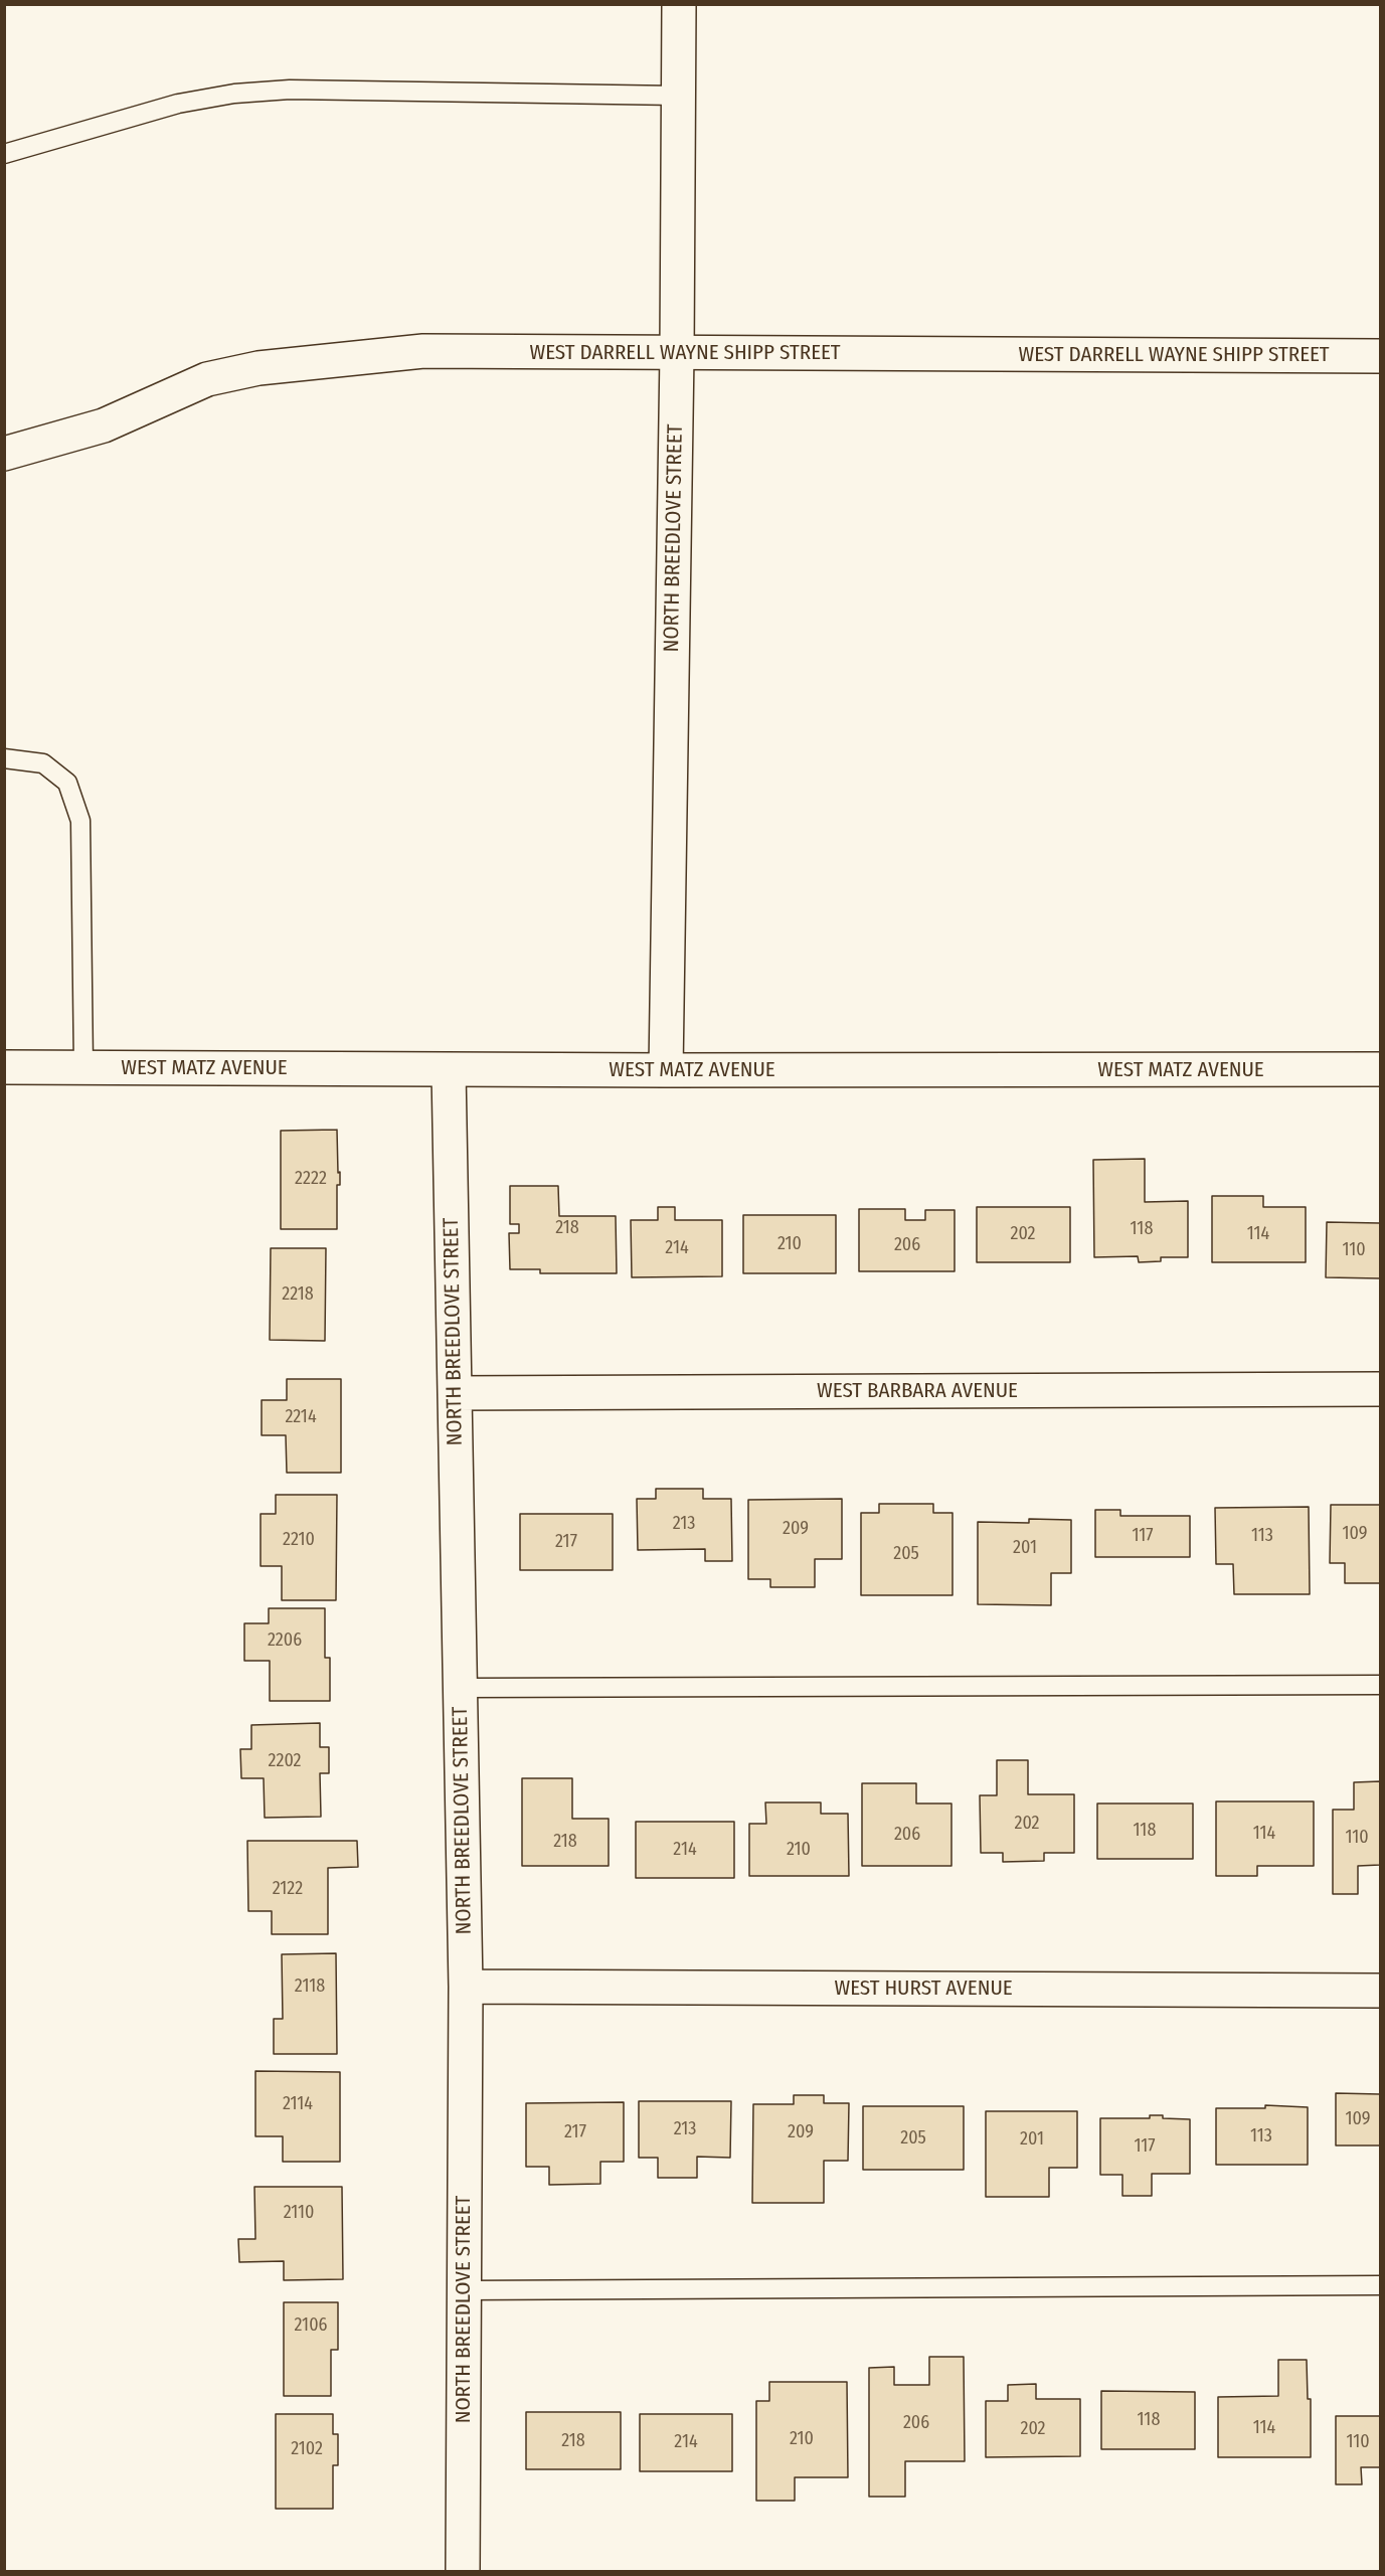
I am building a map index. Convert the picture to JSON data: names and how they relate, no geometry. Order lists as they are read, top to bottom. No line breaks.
{"streets":{"street":["WEST DARRELL WAYNE SHIPP STREET","NORTH BREEDLOVE STREET","WEST MATZ AVENUE","WEST BARBARA AVENUE","WEST HURST AVENUE"]},"crossings":[["WEST DARRELL WAYNE SHIPP STREET","NORTH BREEDLOVE STREET"],["NORTH BREEDLOVE STREET","WEST MATZ AVENUE"],["NORTH BREEDLOVE STREET","WEST BARBARA AVENUE"],["NORTH BREEDLOVE STREET","WEST HURST AVENUE"]],"house_numbers":["2222","218","118","202","114","210","206","214","110","2218","2214","213","209","109","117","113","2210","217","201","205","2206","2202","202","118","114","206","110","218","214","210","2122","2118","2114","109","213","217","209","113","205","201","117","2110","2106","118","206","114","202","210","218","214","110","2102"]}
